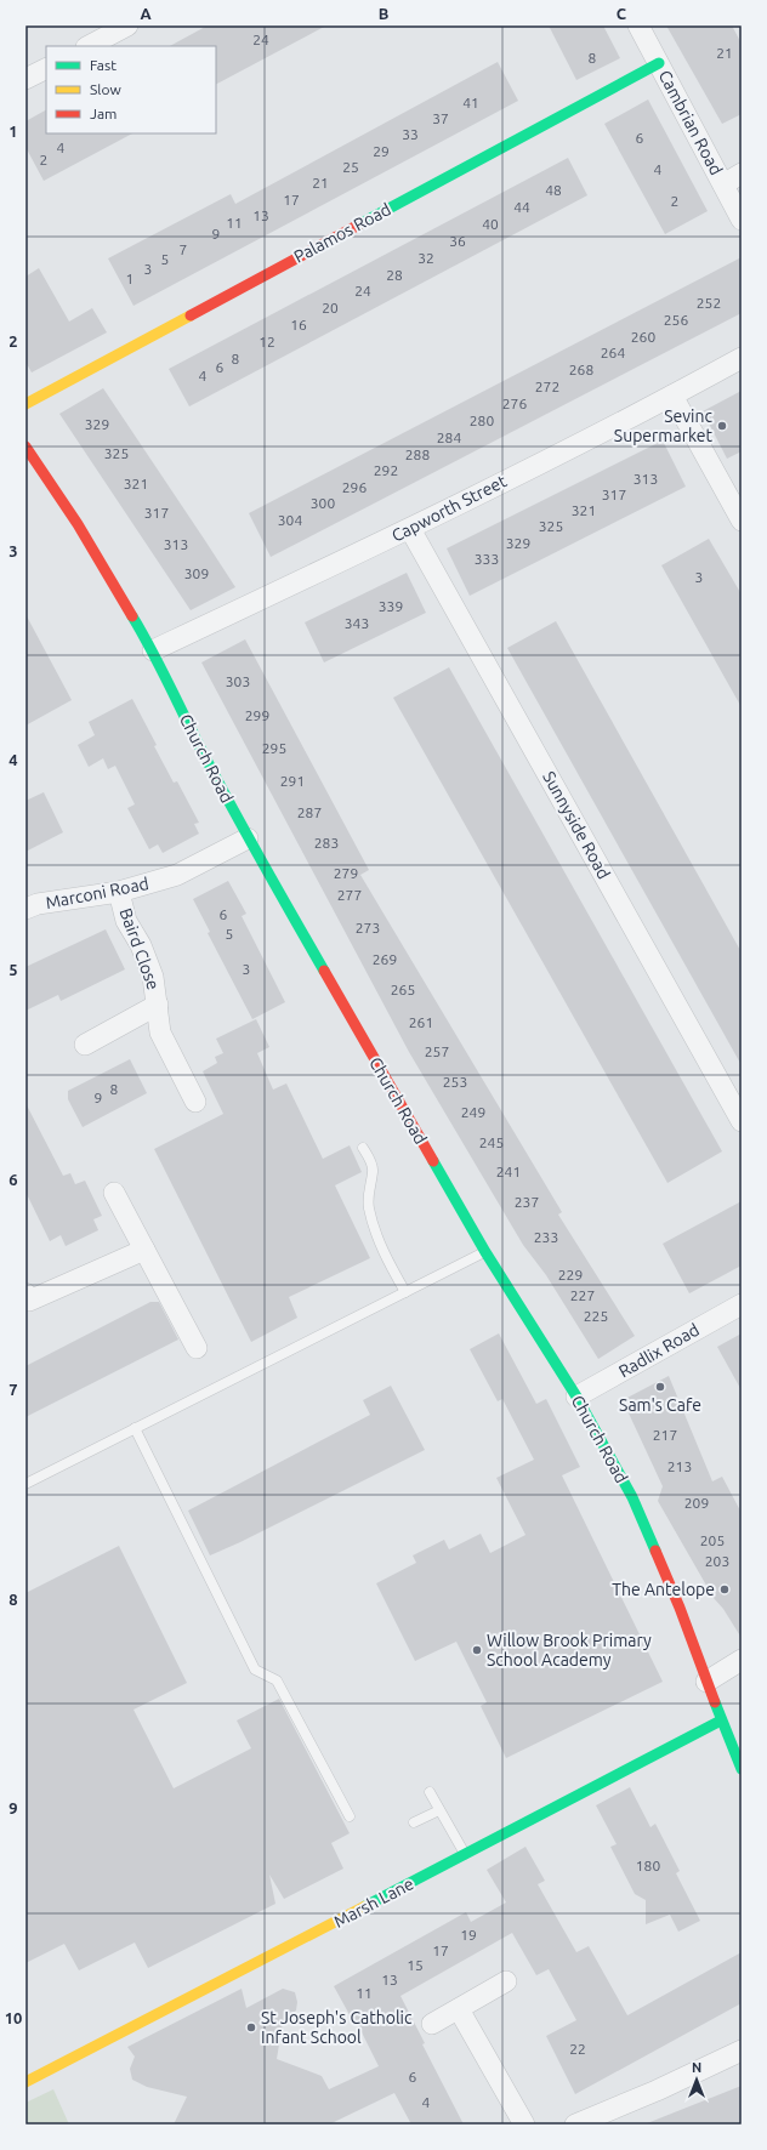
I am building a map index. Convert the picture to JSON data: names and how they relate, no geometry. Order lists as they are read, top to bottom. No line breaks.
{"streets":{"main road":["Palamos Road","Church Road","Marsh Lane"],"street":["Cambrian Road","Capworth Street","Sunnyside Road","Marconi Road","Baird Close","Radlix Road"]},"crossings":[["Cambrian Road","Palamos Road"],["Capworth Street","Church Road"],["Capworth Street","Sunnyside Road"],["Church Road","Marconi Road"],["Church Road","Radlix Road"],["Church Road","Marsh Lane"],["Marconi Road","Baird Close"]],"places":["Sevinc Supermarket","Sam's Cafe","The Antelope","Willow Brook Primary School Academy","St Joseph's Catholic Infant School"],"house_numbers":["24","21","8","41","37","33","6","4","29","2","25","4","21","48","17","2","44","13","11","40","9","36","7","32","5","3","28","1","24","252","20","256","16","260","12","264","8","6","268","4","272","276","280","329","284","325","288","292","313","321","296","317","300","321","317","304","325","329","313","333","309","3","339","343","303","299","295","291","287","283","279","277","6","273","5","269","3","265","261","257","253","8","9","249","245","241","237","233","229","227","225","217","213","209","205","203","180","19","17","15","13","11","22","6","4"],"legend":["Fast","Slow","Jam"],"north":"top","grid":{"columns":["A","B","C"],"rows":["1","2","3","4","5","6","7","8","9","10"]}}
